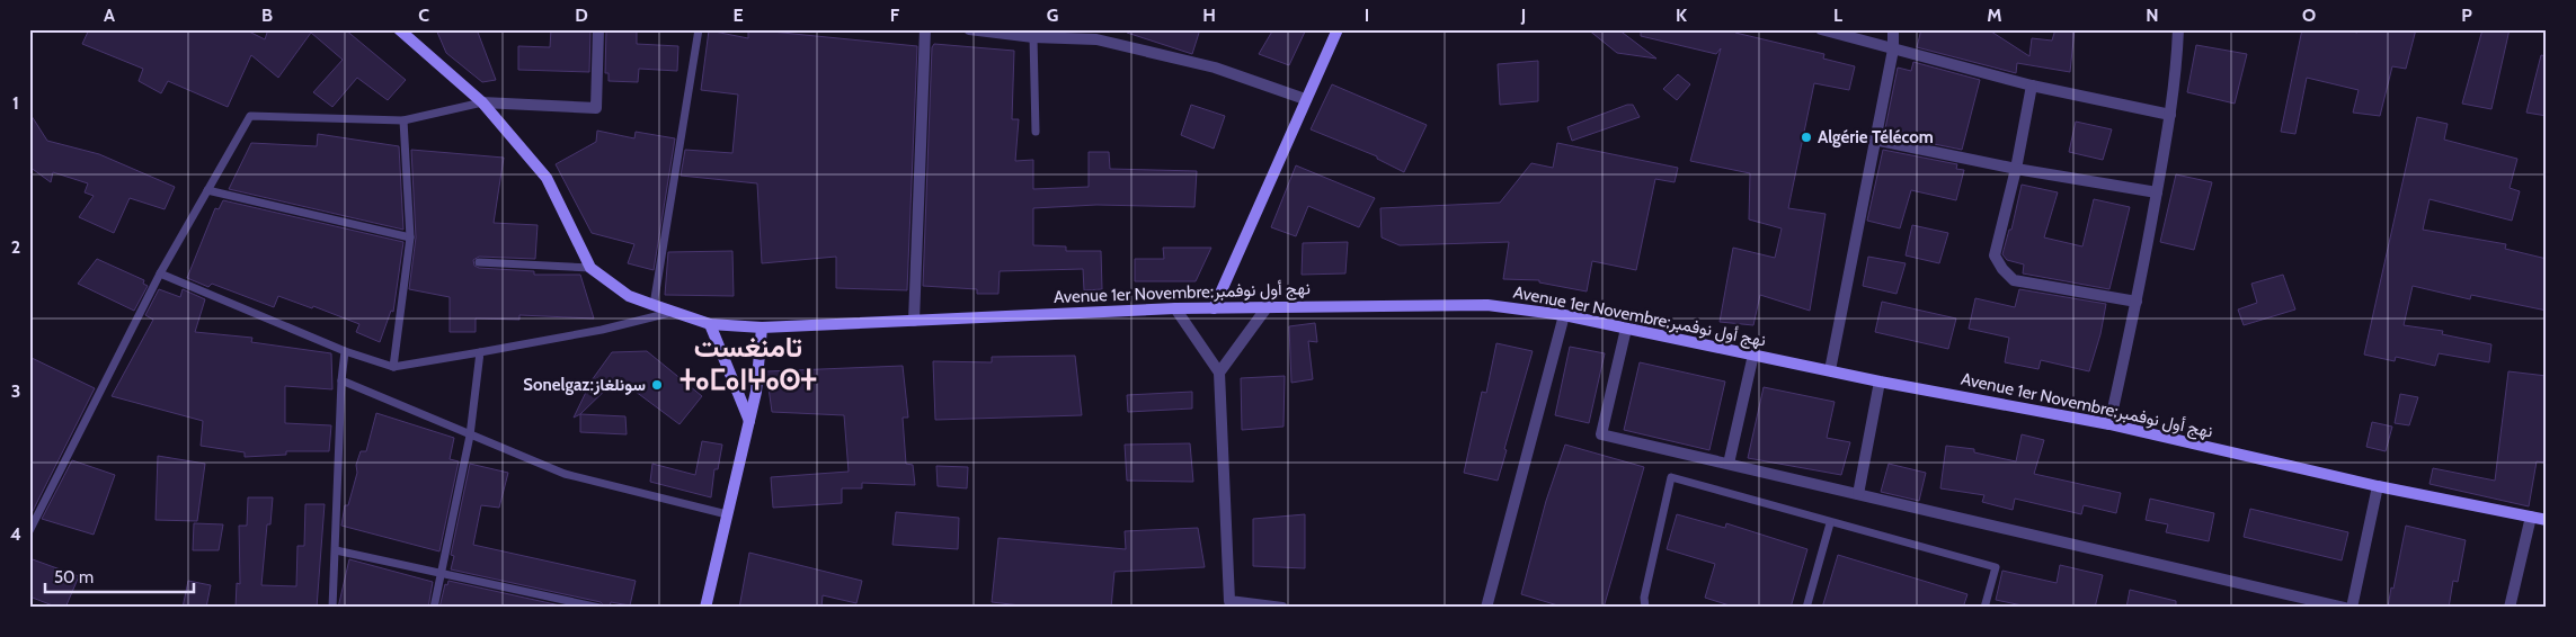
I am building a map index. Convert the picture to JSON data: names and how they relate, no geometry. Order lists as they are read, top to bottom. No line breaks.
{"streets":{"main road":["Avenue 1er Novembre;نهج أول نوفمبر"]},"districts":["تامنغست ⵜⴰⵎⴰⵏⵖⴰⵙⵜ"],"places":["Algérie Télécom","Sonelgaz;سونلغاز"],"scale_bar":"50 m","grid":{"columns":["A","B","C","D","E","F","G","H","I","J","K","L","M","N","O","P"],"rows":["1","2","3","4"]}}
